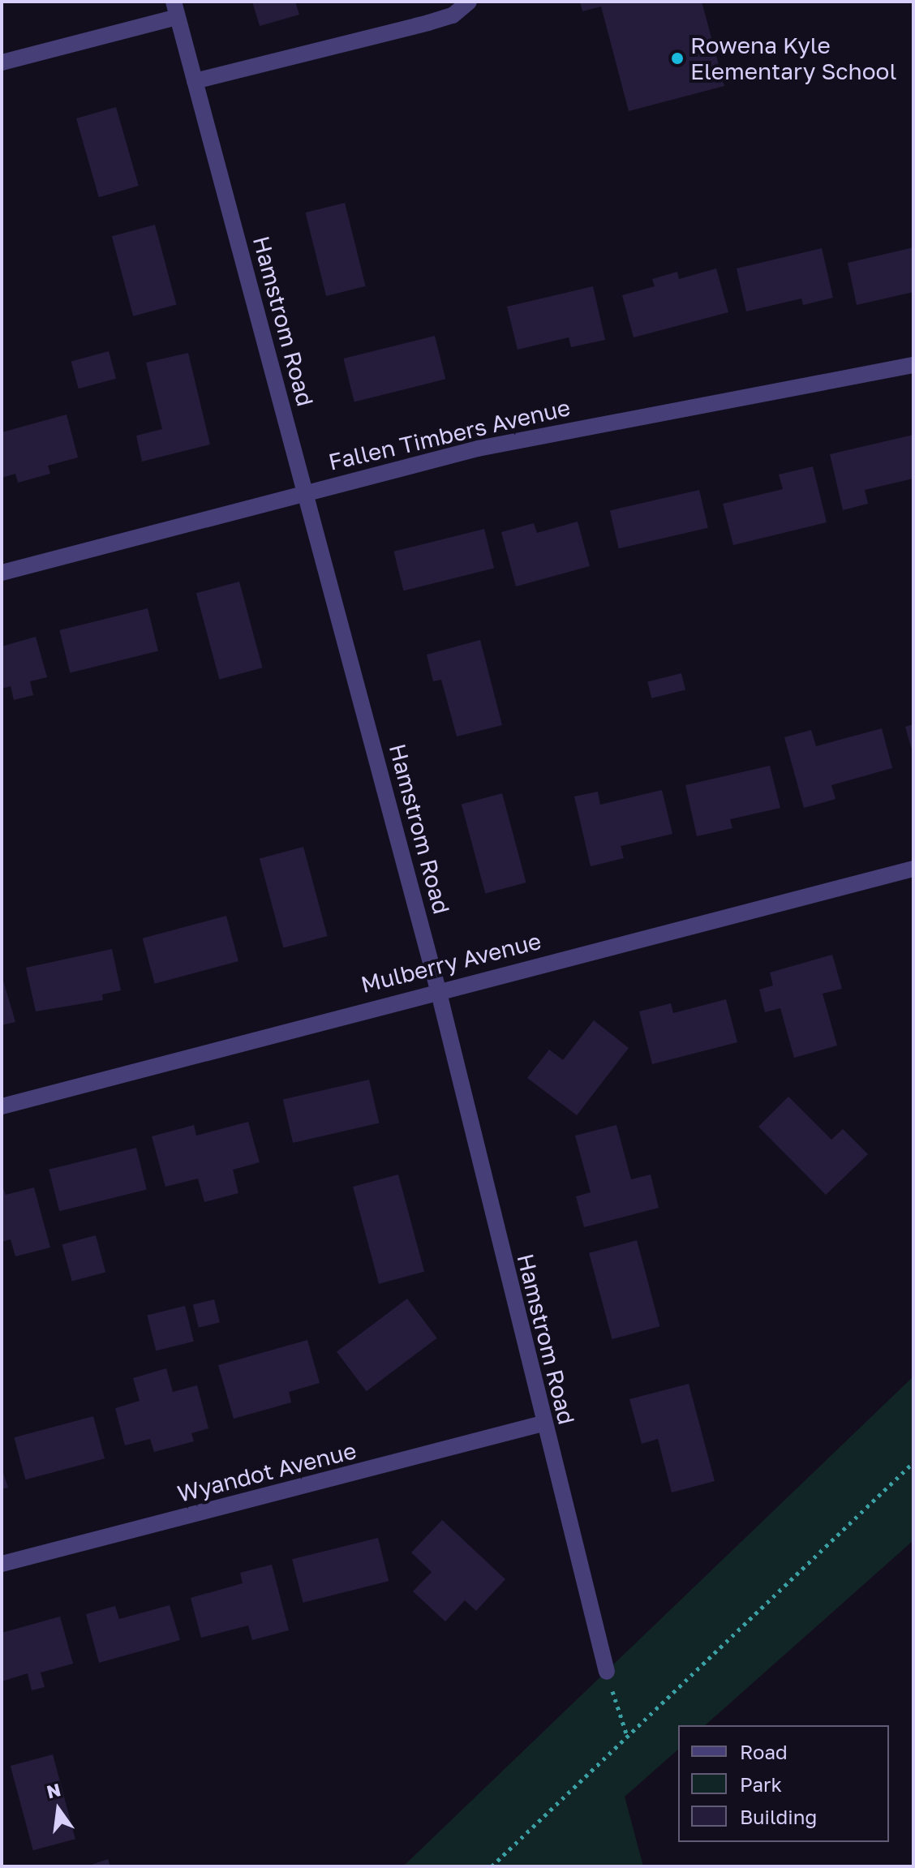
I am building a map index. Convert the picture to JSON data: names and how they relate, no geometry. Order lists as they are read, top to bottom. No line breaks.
{"streets":{"street":["Hamstrom Road","Fallen Timbers Avenue","Mulberry Avenue","Wyandot Avenue"]},"crossings":[["Hamstrom Road","Fallen Timbers Avenue"],["Hamstrom Road","Mulberry Avenue"],["Hamstrom Road","Wyandot Avenue"]],"places":["Rowena Kyle Elementary School"],"legend":["Road","Park","Building"],"north":"top"}
